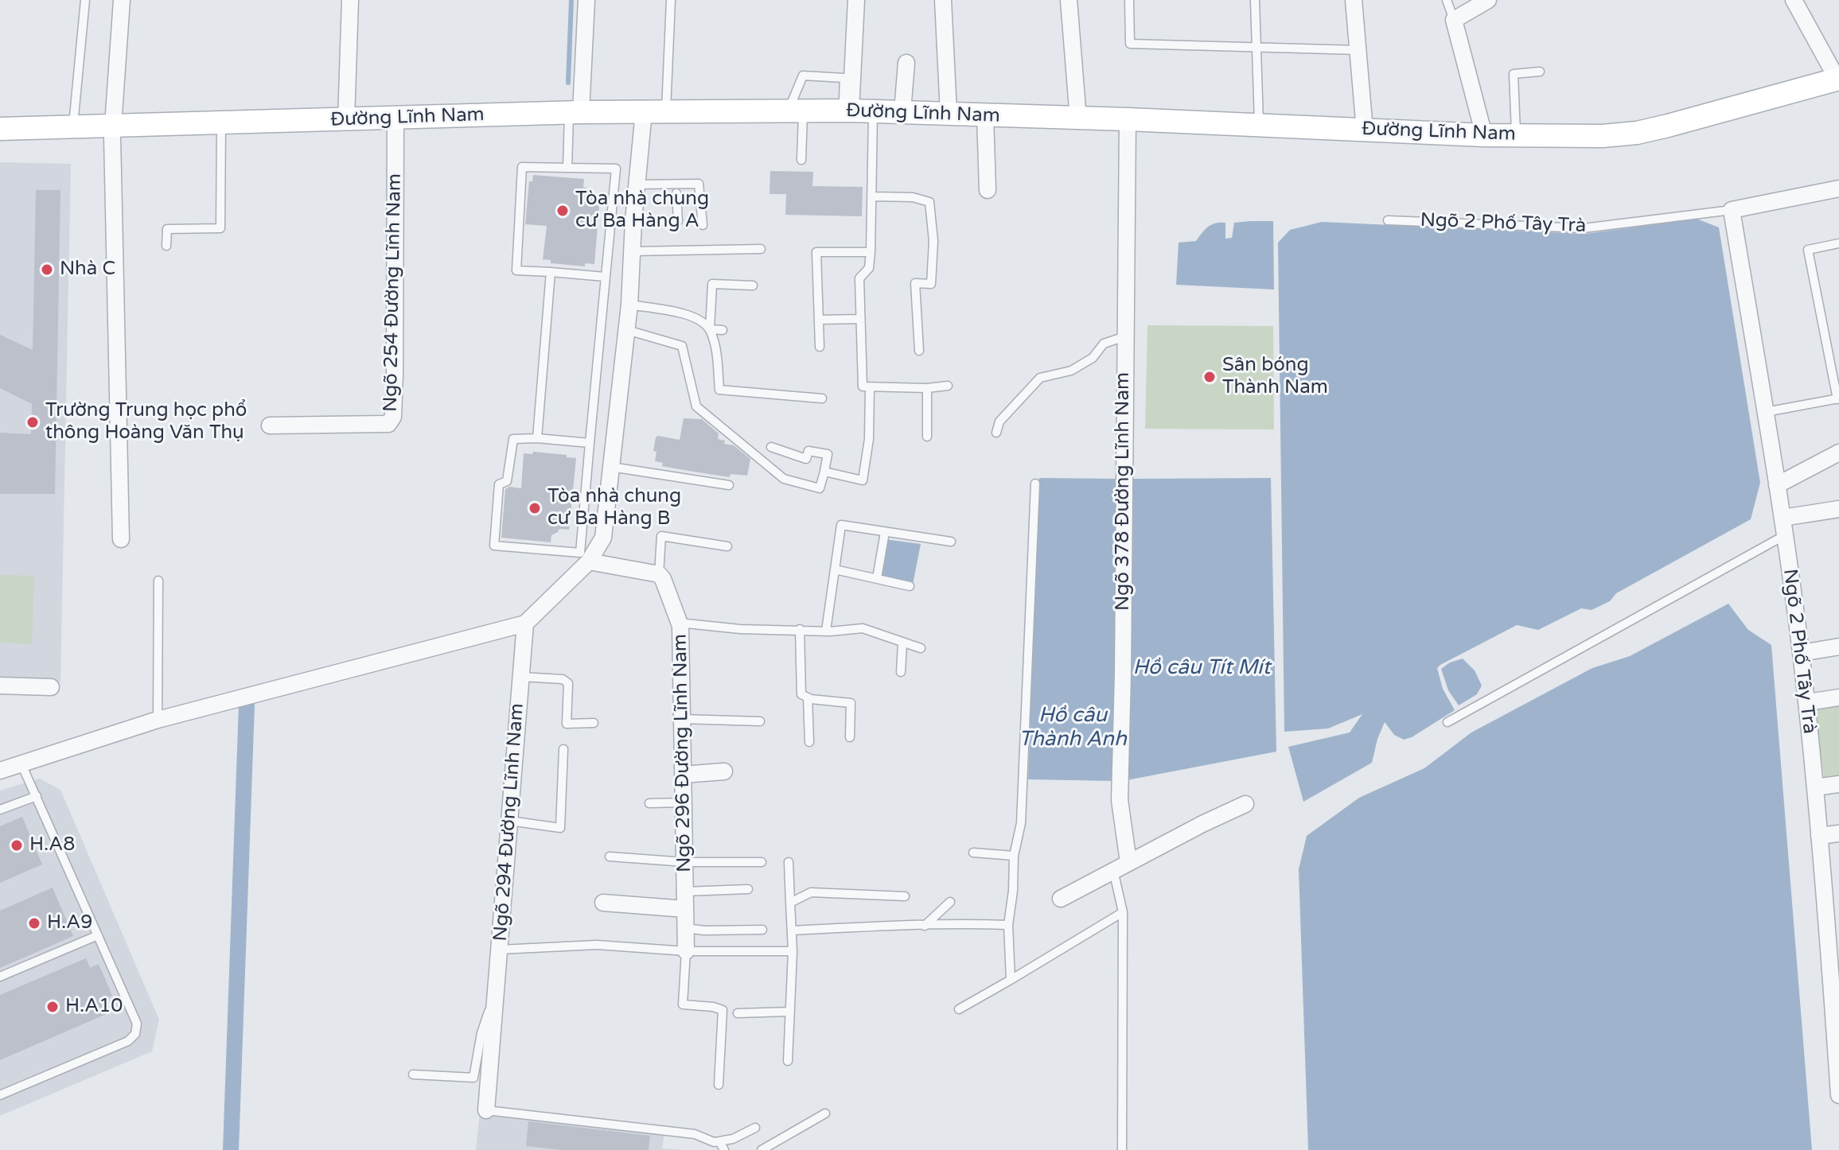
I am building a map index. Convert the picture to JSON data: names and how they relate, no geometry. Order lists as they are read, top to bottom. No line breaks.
{"streets":{"main road":["Đường Lĩnh Nam"],"street":["Ngõ 2 Phố Tây Trà","Ngõ 254 Đường Lĩnh Nam","Ngõ 378 Đường Lĩnh Nam","Ngõ 296 Đường Lĩnh Nam","Ngõ 294 Đường Lĩnh Nam"]},"crossings":[["Đường Lĩnh Nam","Ngõ 254 Đường Lĩnh Nam"],["Đường Lĩnh Nam","Ngõ 378 Đường Lĩnh Nam"]],"water":["Hồ câu Tít Mít","Hồ câu Thành Anh"],"places":["Tòa nhà chung cư Ba Hàng A","Nhà C","Sân bóng Thành Nam","Trường Trung học phổ thông Hoàng Văn Thụ","Tòa nhà chung cư Ba Hàng B","H.A8","H.A9","H.A10"]}
